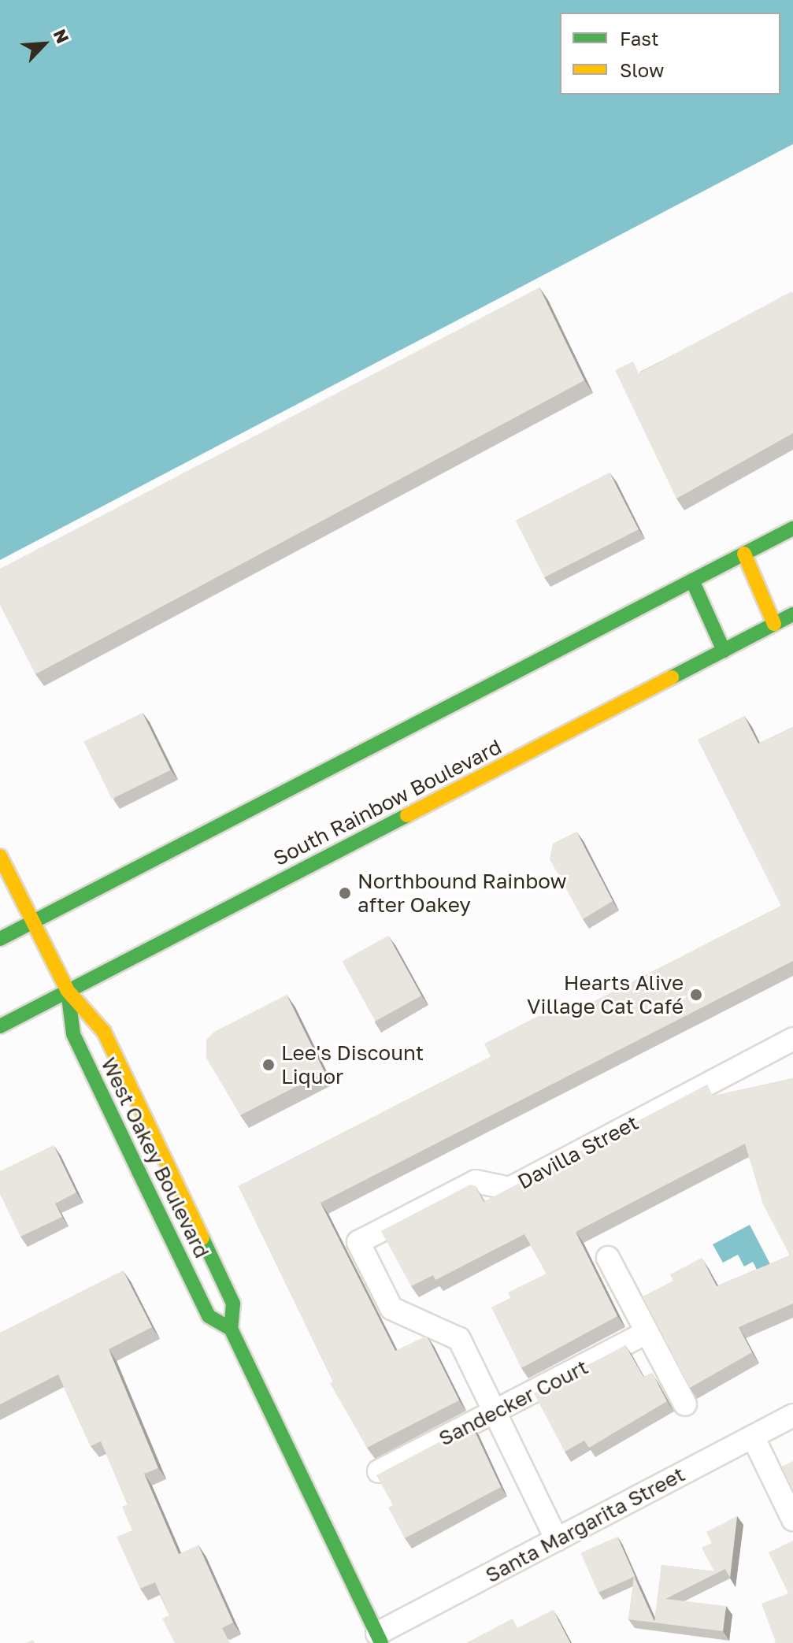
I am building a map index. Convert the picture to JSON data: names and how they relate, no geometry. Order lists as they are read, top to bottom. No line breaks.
{"streets":{"main road":["South Rainbow Boulevard","West Oakey Boulevard"],"street":["Davilla Street","Sandecker Court","Santa Margarita Street"]},"crossings":[["South Rainbow Boulevard","West Oakey Boulevard"],["Davilla Street","Sandecker Court"],["West Oakey Boulevard","Santa Margarita Street"]],"places":["Northbound Rainbow after Oakey","Hearts Alive Village Cat Café","Lee's Discount Liquor"],"legend":["Fast","Slow"],"north":"top right"}
